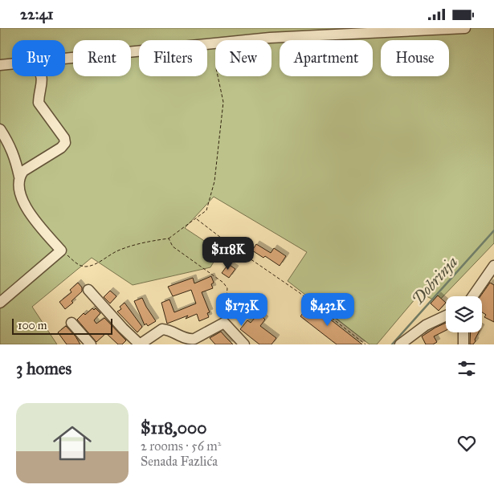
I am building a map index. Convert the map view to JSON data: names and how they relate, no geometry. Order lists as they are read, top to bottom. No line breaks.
{"water":["Dobrinja"],"scale_bar":"100 m","page":{"status":"22:41","chip":["Buy","Rent","Filters","New","Apartment","House"],"price":["$118K","$173K","$432K"],"scale":"100 m","heading":"3 homes","list":[{"name":"$118,000","note":"2 rooms · 56 m² · Senada Fazlića"}]}}
